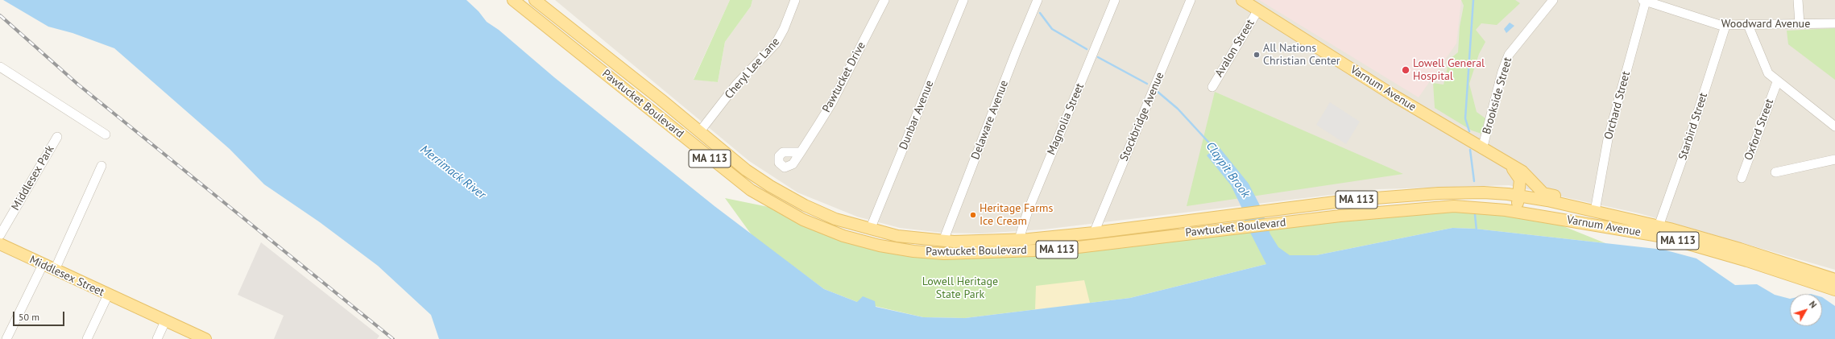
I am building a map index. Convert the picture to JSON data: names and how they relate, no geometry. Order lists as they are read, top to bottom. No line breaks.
{"streets":{"main road":["Varnum Avenue","Pawtucket Boulevard","MA 113","Middlesex Street"],"street":["Woodward Avenue","Avalon Street","Cheryl Lee Lane","Pawtucket Drive","Brookside Street","Orchard Street","Dunbar Avenue","Stockbridge Avenue","Magnolia Street","Delaware Avenue","Starbird Street","Oxford Street","Middlesex Park"]},"crossings":[["Woodward Avenue","Orchard Street"],["Woodward Avenue","Starbird Street"],["Avalon Street","Varnum Avenue"],["Cheryl Lee Lane","Pawtucket Boulevard"],["Varnum Avenue","Brookside Street"],["Varnum Avenue","Pawtucket Boulevard"],["Varnum Avenue","Orchard Street"],["Varnum Avenue","Starbird Street"],["Pawtucket Boulevard","Dunbar Avenue"],["Pawtucket Boulevard","Stockbridge Avenue"],["Pawtucket Boulevard","Magnolia Street"],["Pawtucket Boulevard","Delaware Avenue"]],"water":["Claypit Brook","Merrimack River"],"parks":["Lowell Heritage State Park"],"places":["All Nations Christian Center","Lowell General Hospital","Heritage Farms Ice Cream"],"scale_bar":"50 m","north":"top right"}
